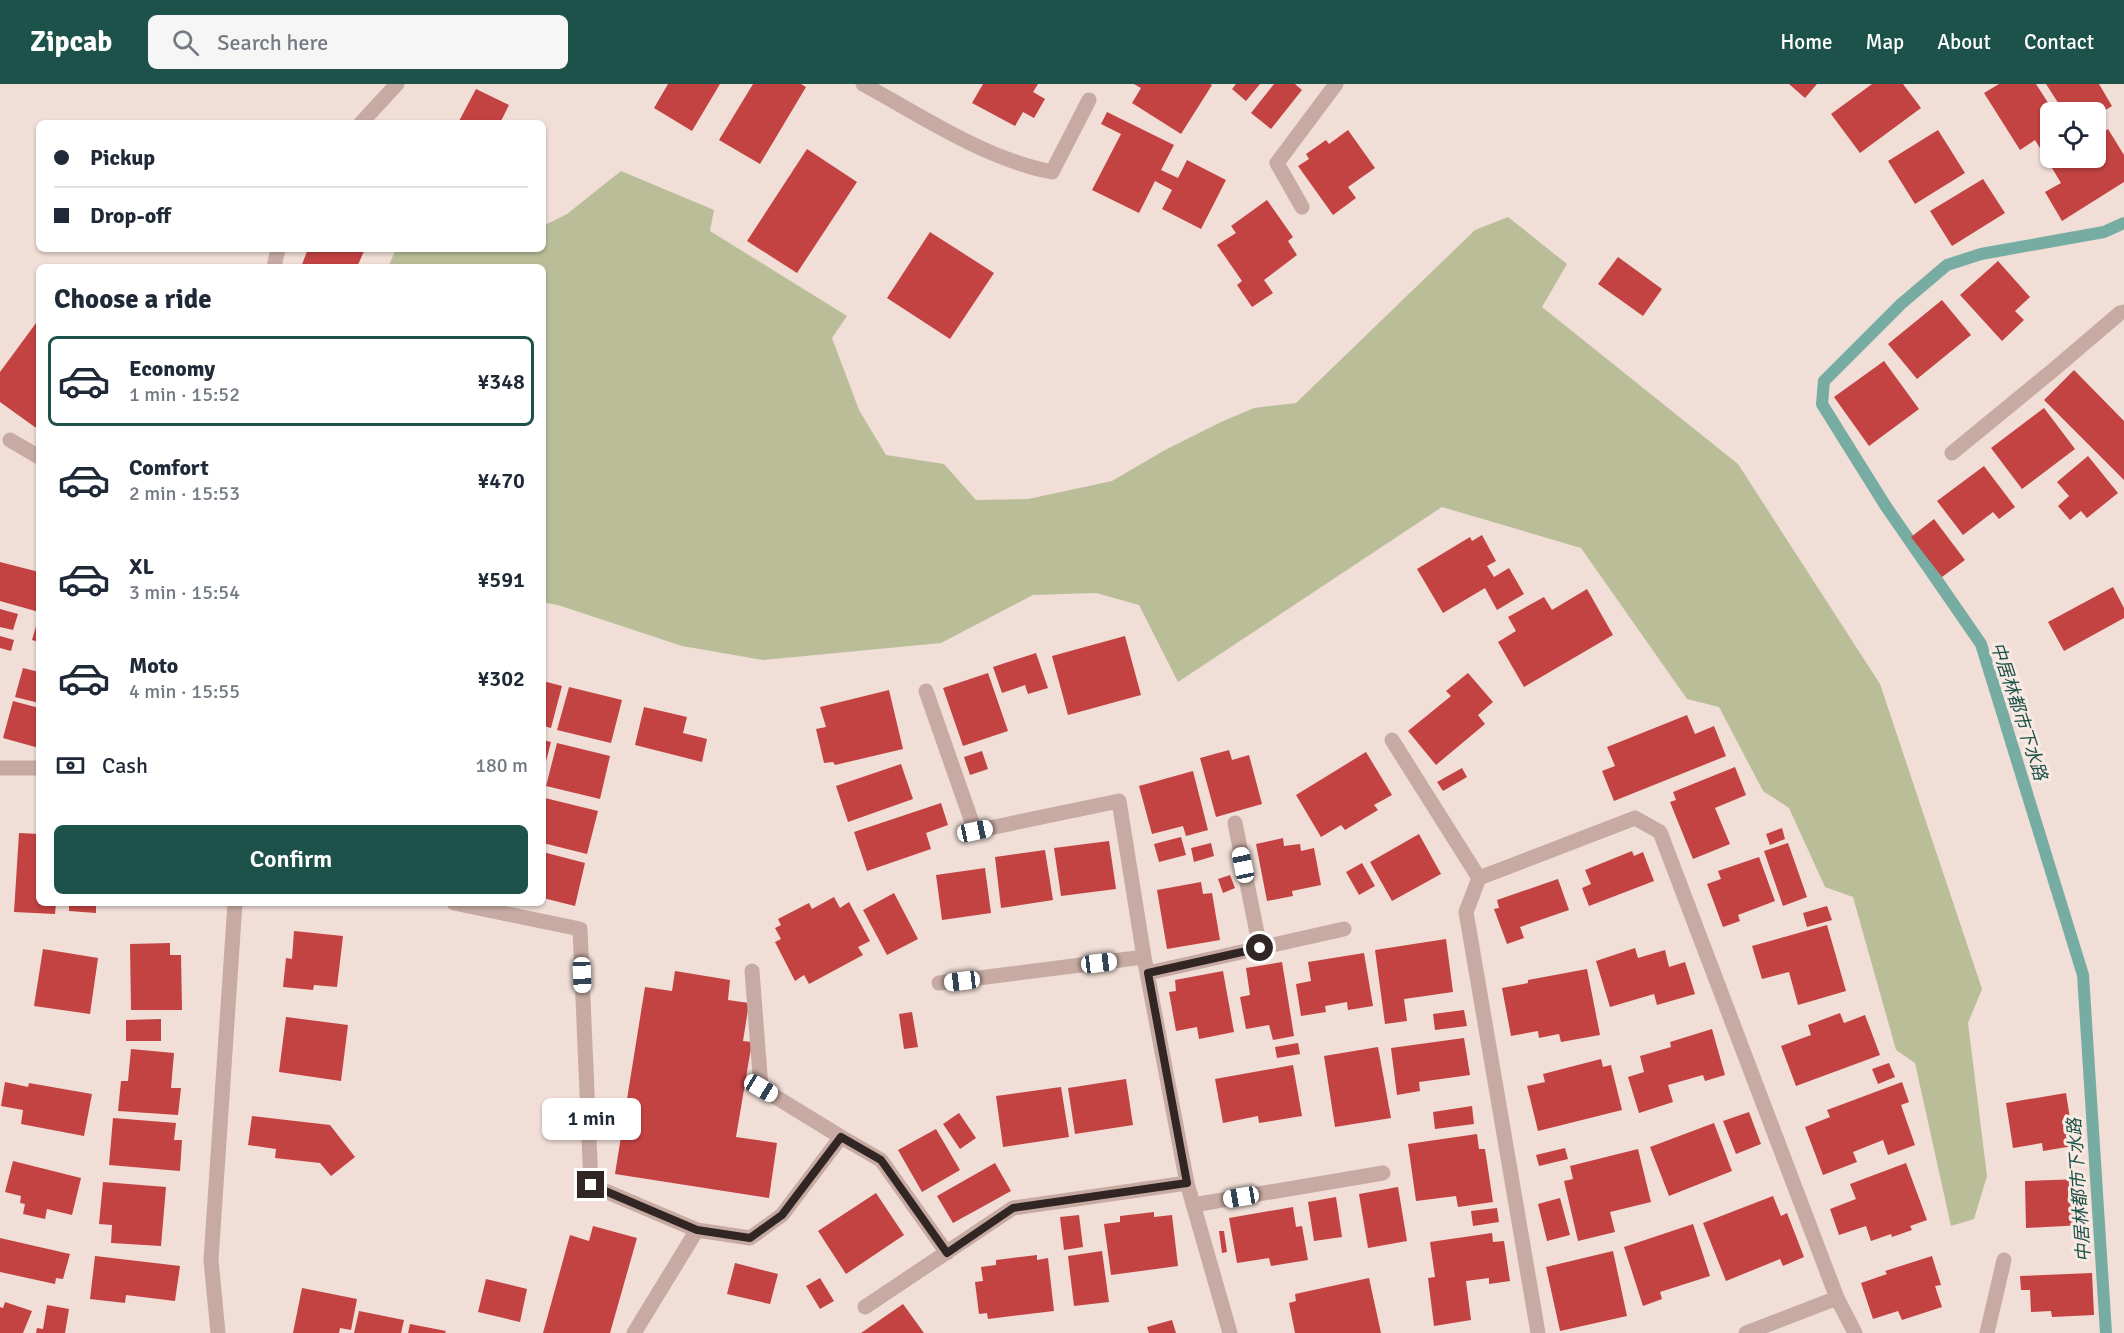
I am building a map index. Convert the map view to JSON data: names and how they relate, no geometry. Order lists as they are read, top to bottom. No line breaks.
{"water":["中居林都市下水路"],"page":{"header":"Zipcab","search":"Search here","nav":["Home","Map","About","Contact"],"banner":["Pickup","Drop-off"],"heading":"Choose a ride","list":[{"name":"Economy","note":"1 min · 15:52","value":"¥348"},{"name":"Comfort","note":"2 min · 15:53","value":"¥470"},{"name":"XL","note":"3 min · 15:54","value":"¥591"},{"name":"Moto","note":"4 min · 15:55","value":"¥302"}],"pay":["Cash","180 m"],"buttons":"Confirm","bubble":"1 min"}}
